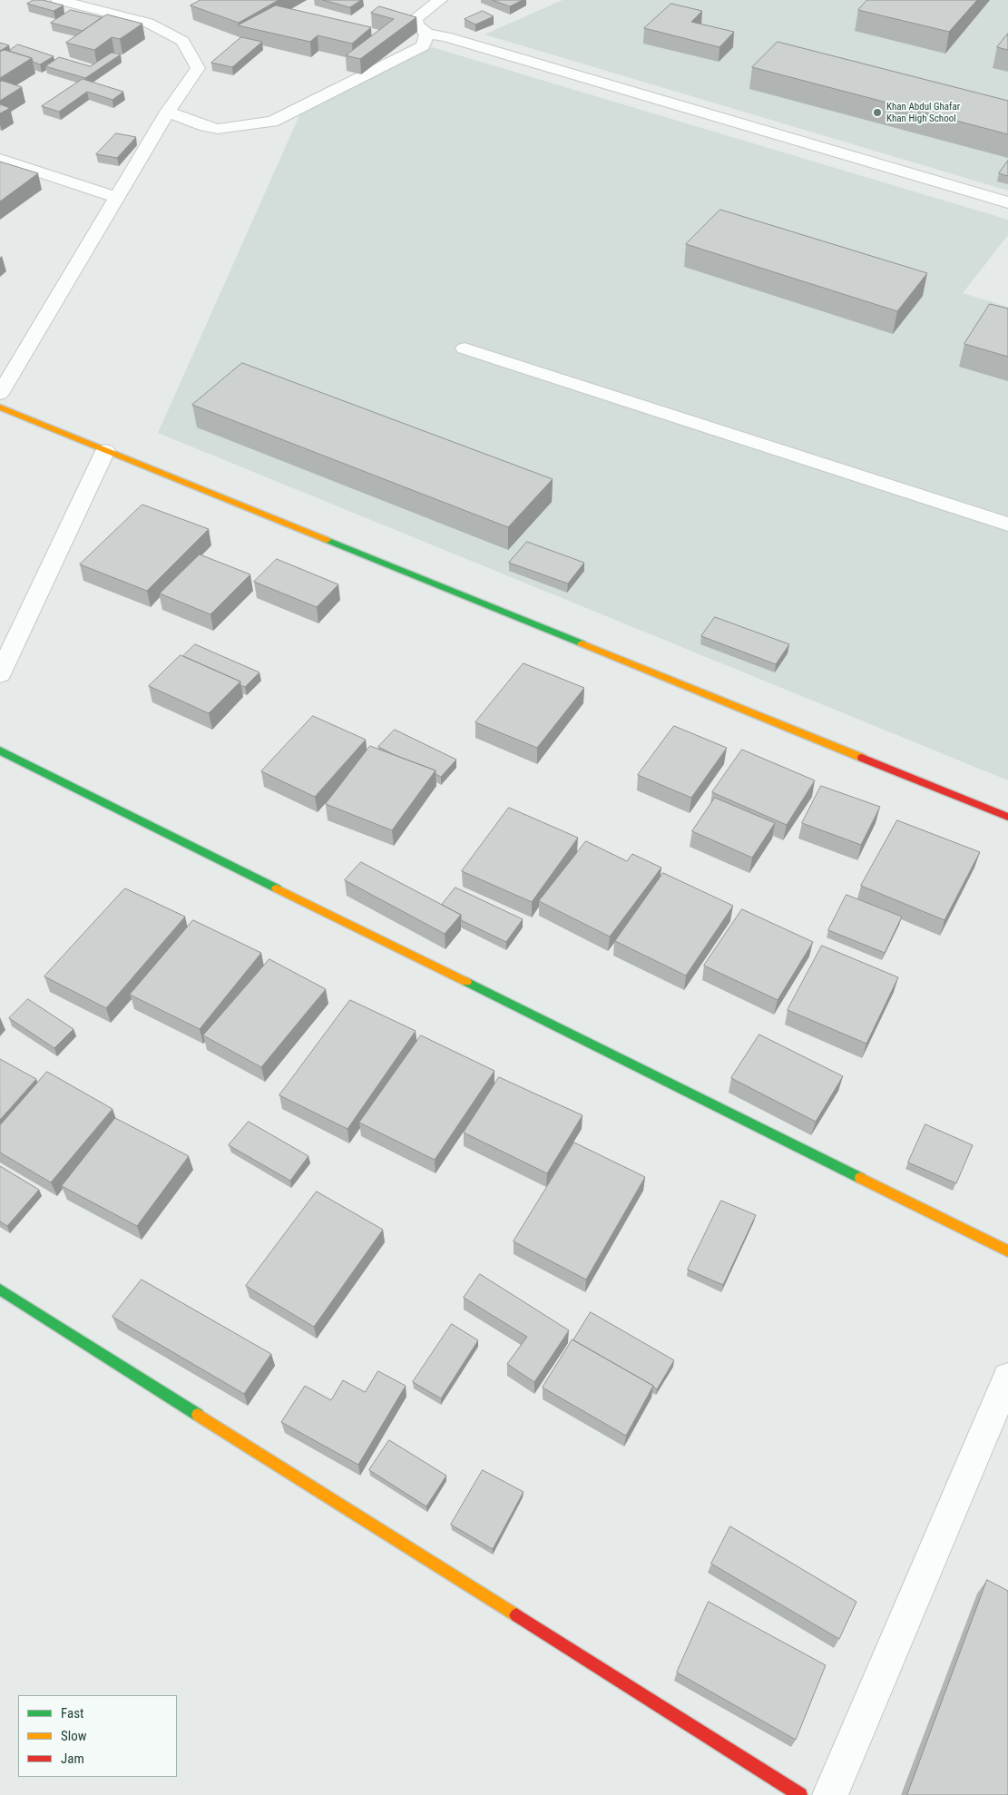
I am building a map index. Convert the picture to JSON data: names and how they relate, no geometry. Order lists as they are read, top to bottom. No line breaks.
{"places":["Khan Abdul Ghafar Khan High School"],"legend":["Fast","Slow","Jam"]}
